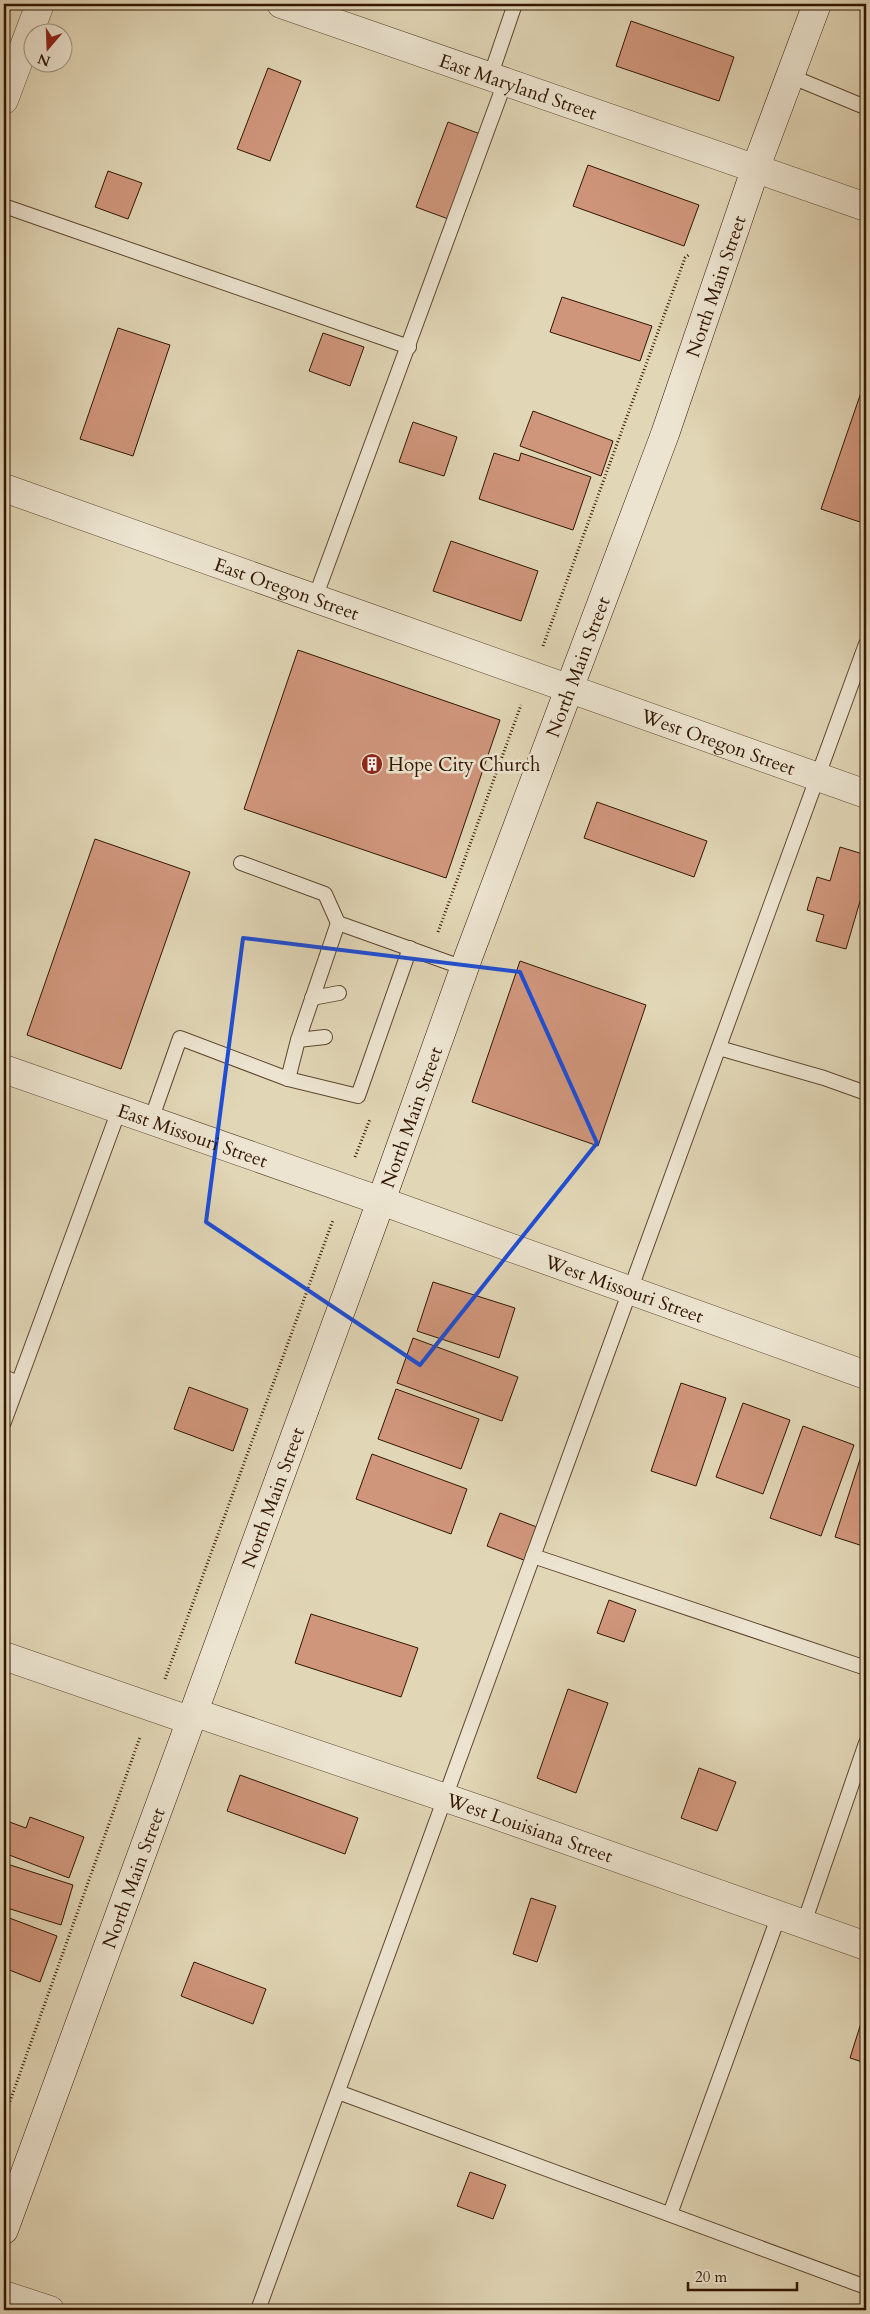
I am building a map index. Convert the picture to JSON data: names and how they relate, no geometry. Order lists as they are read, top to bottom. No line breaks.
{"streets":{"street":["East Maryland Street","North Main Street","East Oregon Street","West Oregon Street","East Missouri Street","West Missouri Street","West Louisiana Street"]},"crossings":[["East Maryland Street","North Main Street"],["North Main Street","East Oregon Street"],["North Main Street","West Oregon Street"],["North Main Street","East Missouri Street"],["North Main Street","West Missouri Street"],["North Main Street","West Louisiana Street"],["East Oregon Street","West Oregon Street"],["East Missouri Street","West Missouri Street"]],"places":{"building":["Hope City Church"]},"scale_bar":"20 m","north":"bottom"}
